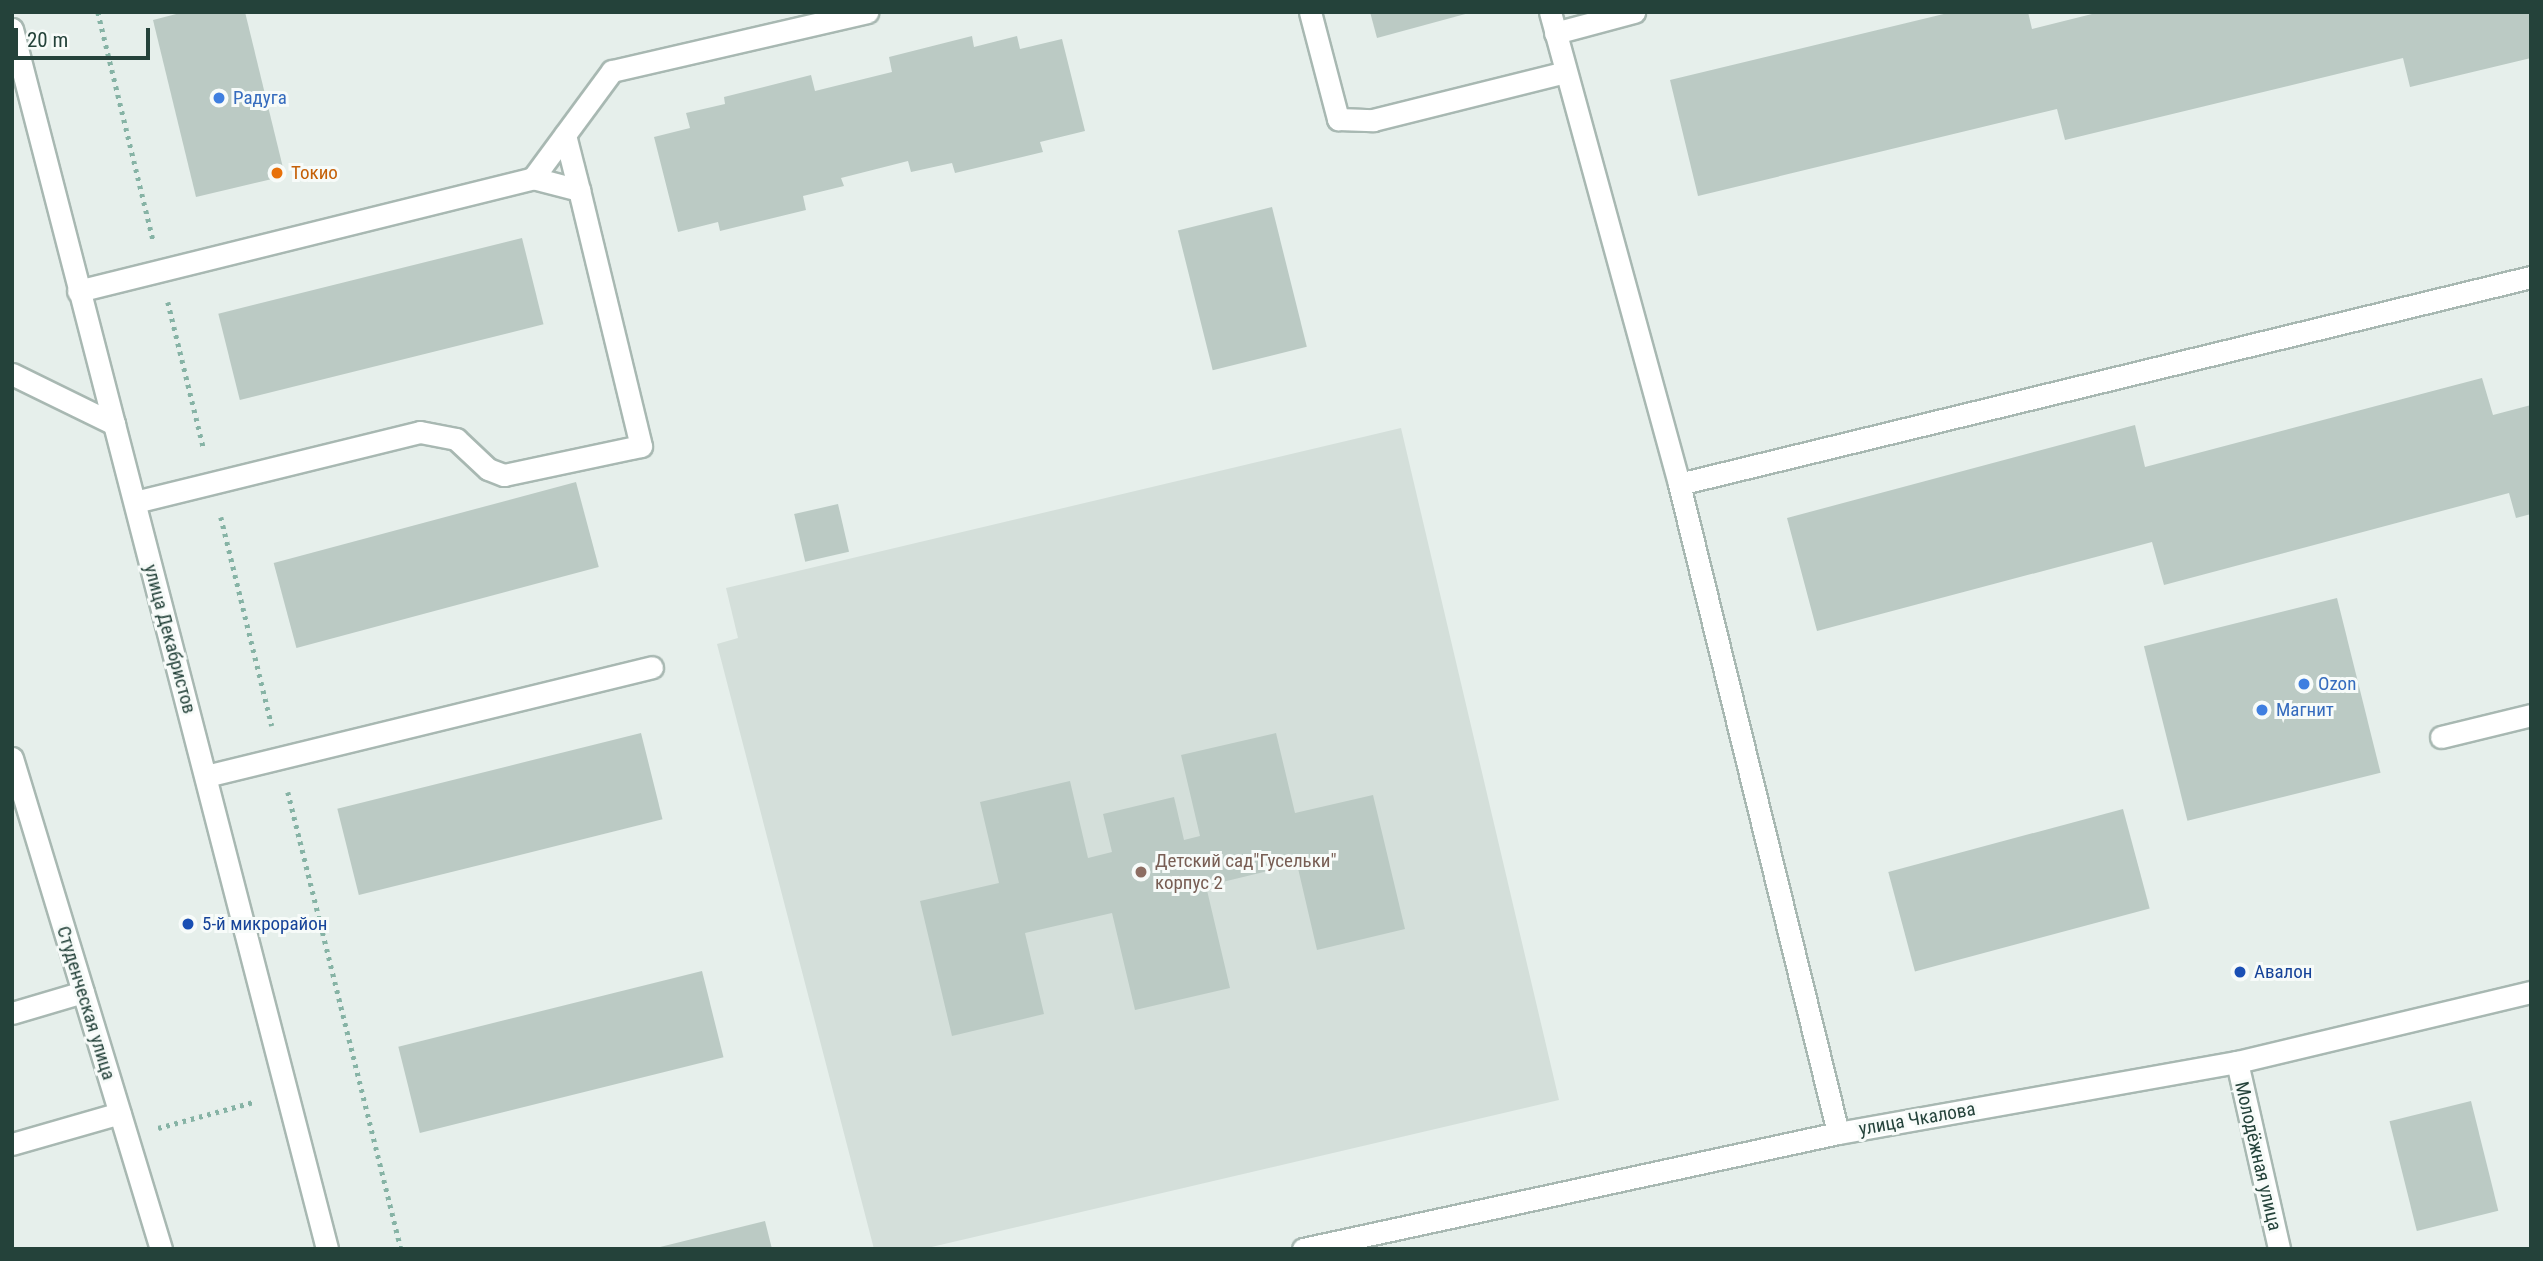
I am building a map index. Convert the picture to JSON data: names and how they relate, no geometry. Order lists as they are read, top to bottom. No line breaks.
{"streets":{"street":["улица Декабристов","Студенческая улица","улица Чкалова","Молодёжная улица"]},"crossings":[["улица Чкалова","Молодёжная улица"]],"places":["Радуга","Токио","Ozon","Магнит","Детский сад\"Гусельки\" корпус 2","5-й микрорайон","Авалон"],"scale_bar":"20 m"}
